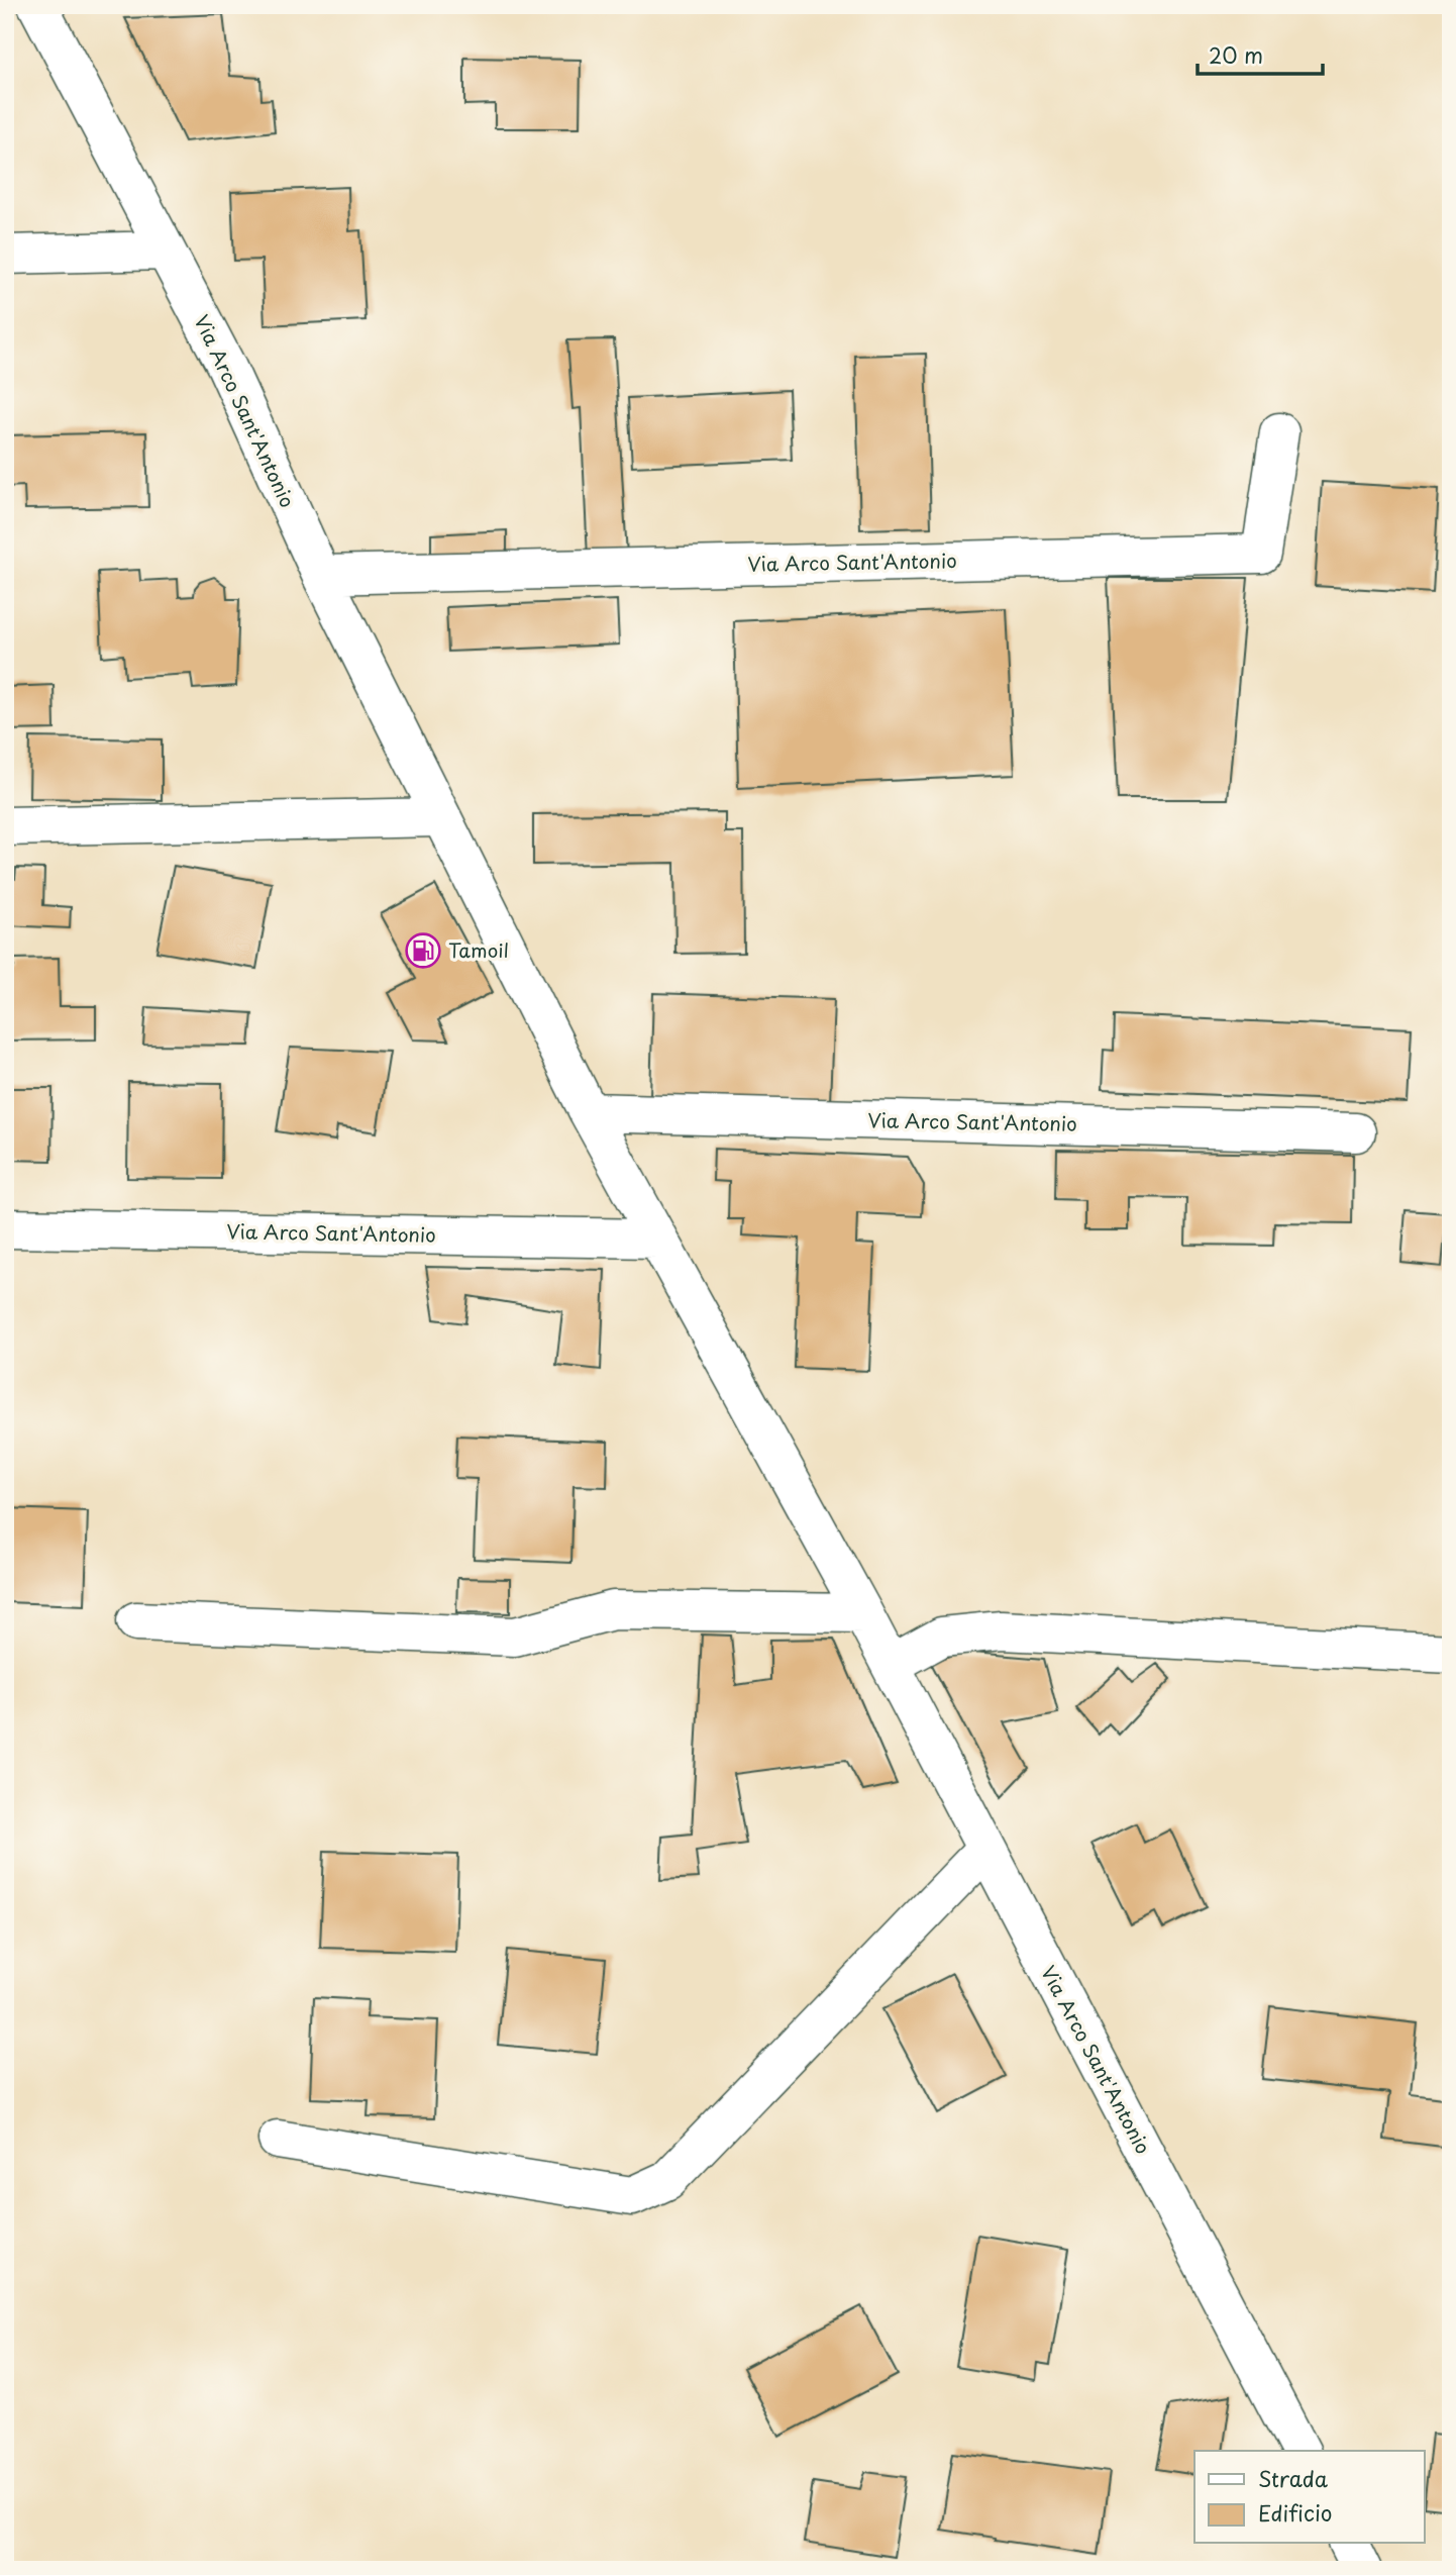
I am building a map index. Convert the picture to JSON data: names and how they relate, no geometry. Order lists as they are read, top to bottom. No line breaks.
{"streets":{"street":["Via Arco Sant'Antonio"]},"places":{"fuel station":["Tamoil"]},"legend":["Strada","Edificio"],"scale_bar":"20 m"}
